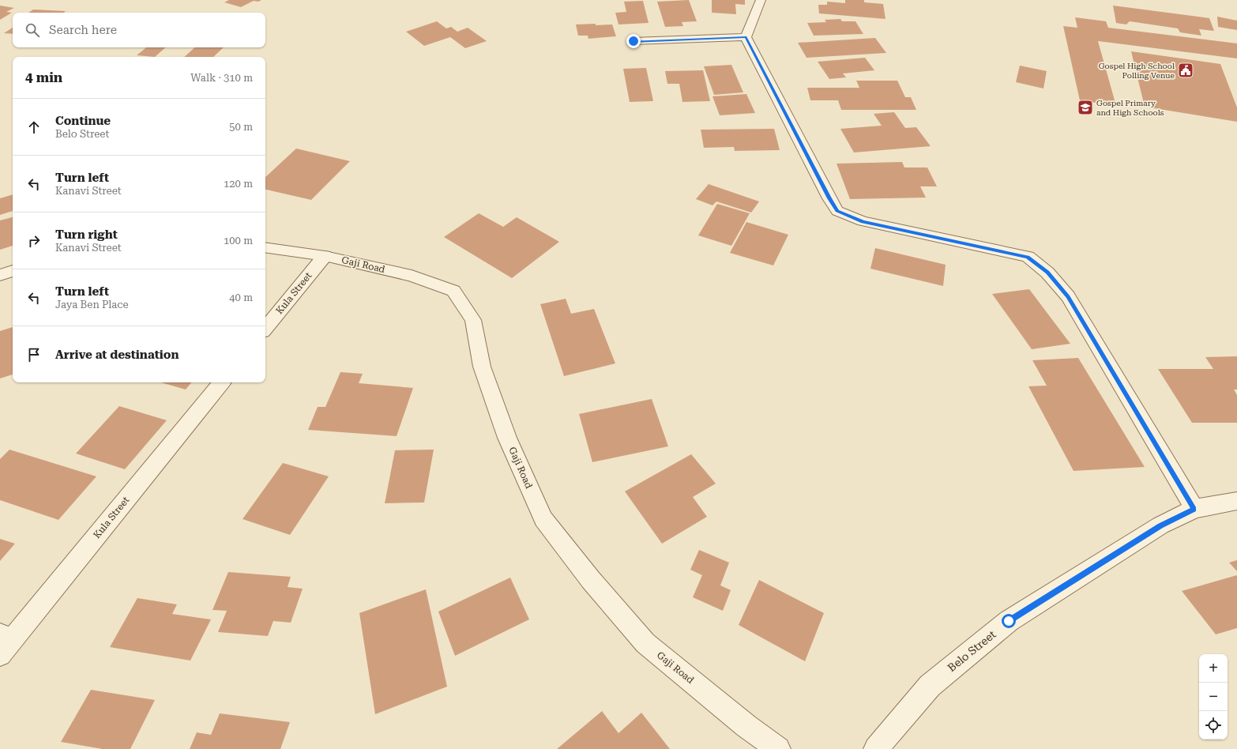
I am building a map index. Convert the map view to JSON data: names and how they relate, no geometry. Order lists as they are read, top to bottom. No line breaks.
{"streets":{"street":["Gaji Road","Kula Street","Belo Street"]},"crossings":[["Gaji Road","Kula Street"]],"places":{"public building":["Gospel High School Polling Venue"],"school or university":["Gospel Primary and High Schools"]},"page":{"search":"Search here","heading":["4 min","Walk · 310 m"],"list":[["Continue","Belo Street","50 m"],["Turn left","Kanavi Street","120 m"],["Turn right","Kanavi Street","100 m"],["Turn left","Jaya Ben Place","40 m"],"Arrive at destination"],"map_buttons":["+","−"]}}
